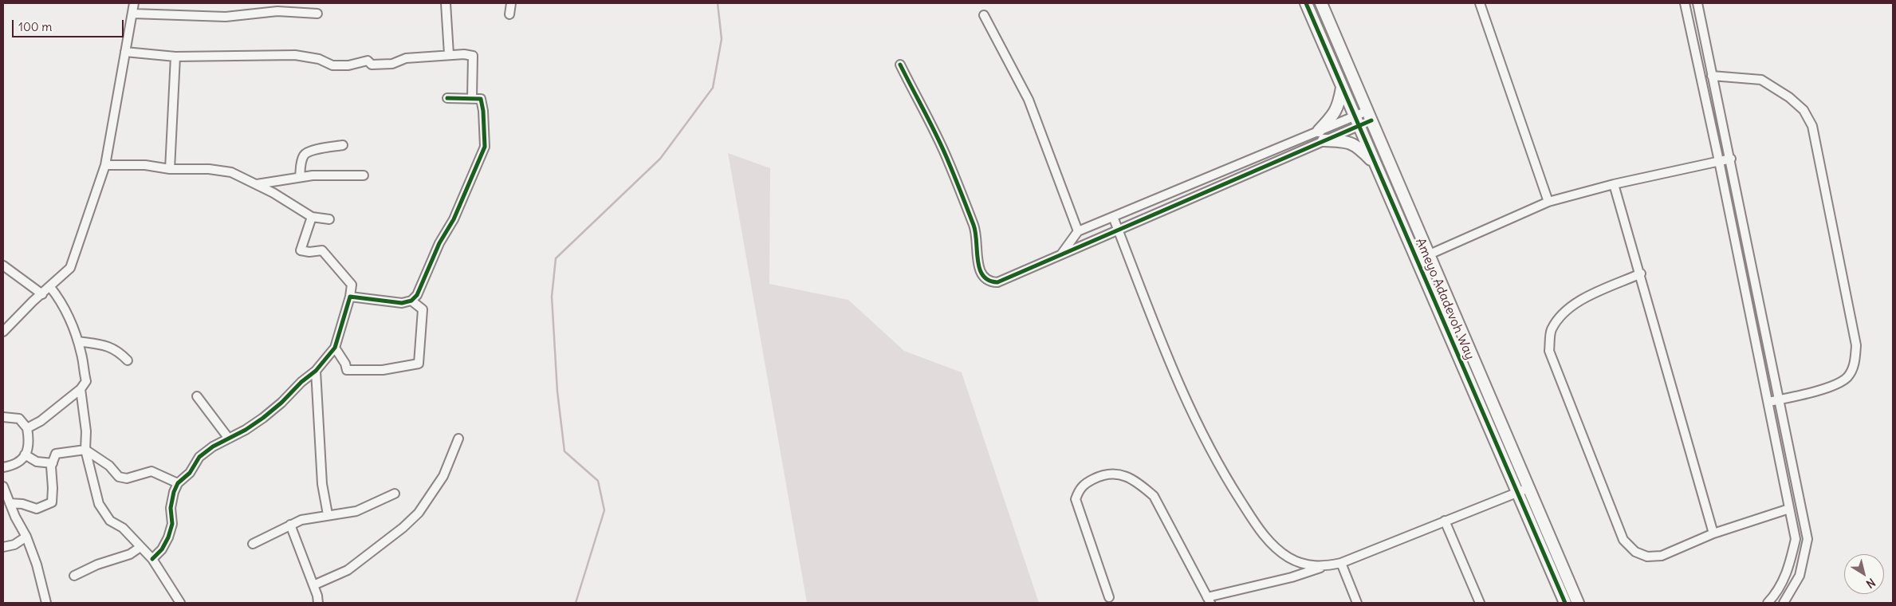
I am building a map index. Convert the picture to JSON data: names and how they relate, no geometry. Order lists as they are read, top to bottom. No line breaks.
{"streets":{"street":["Ameyo Adadevoh Way"]},"scale_bar":"100 m","north":"bottom right"}
